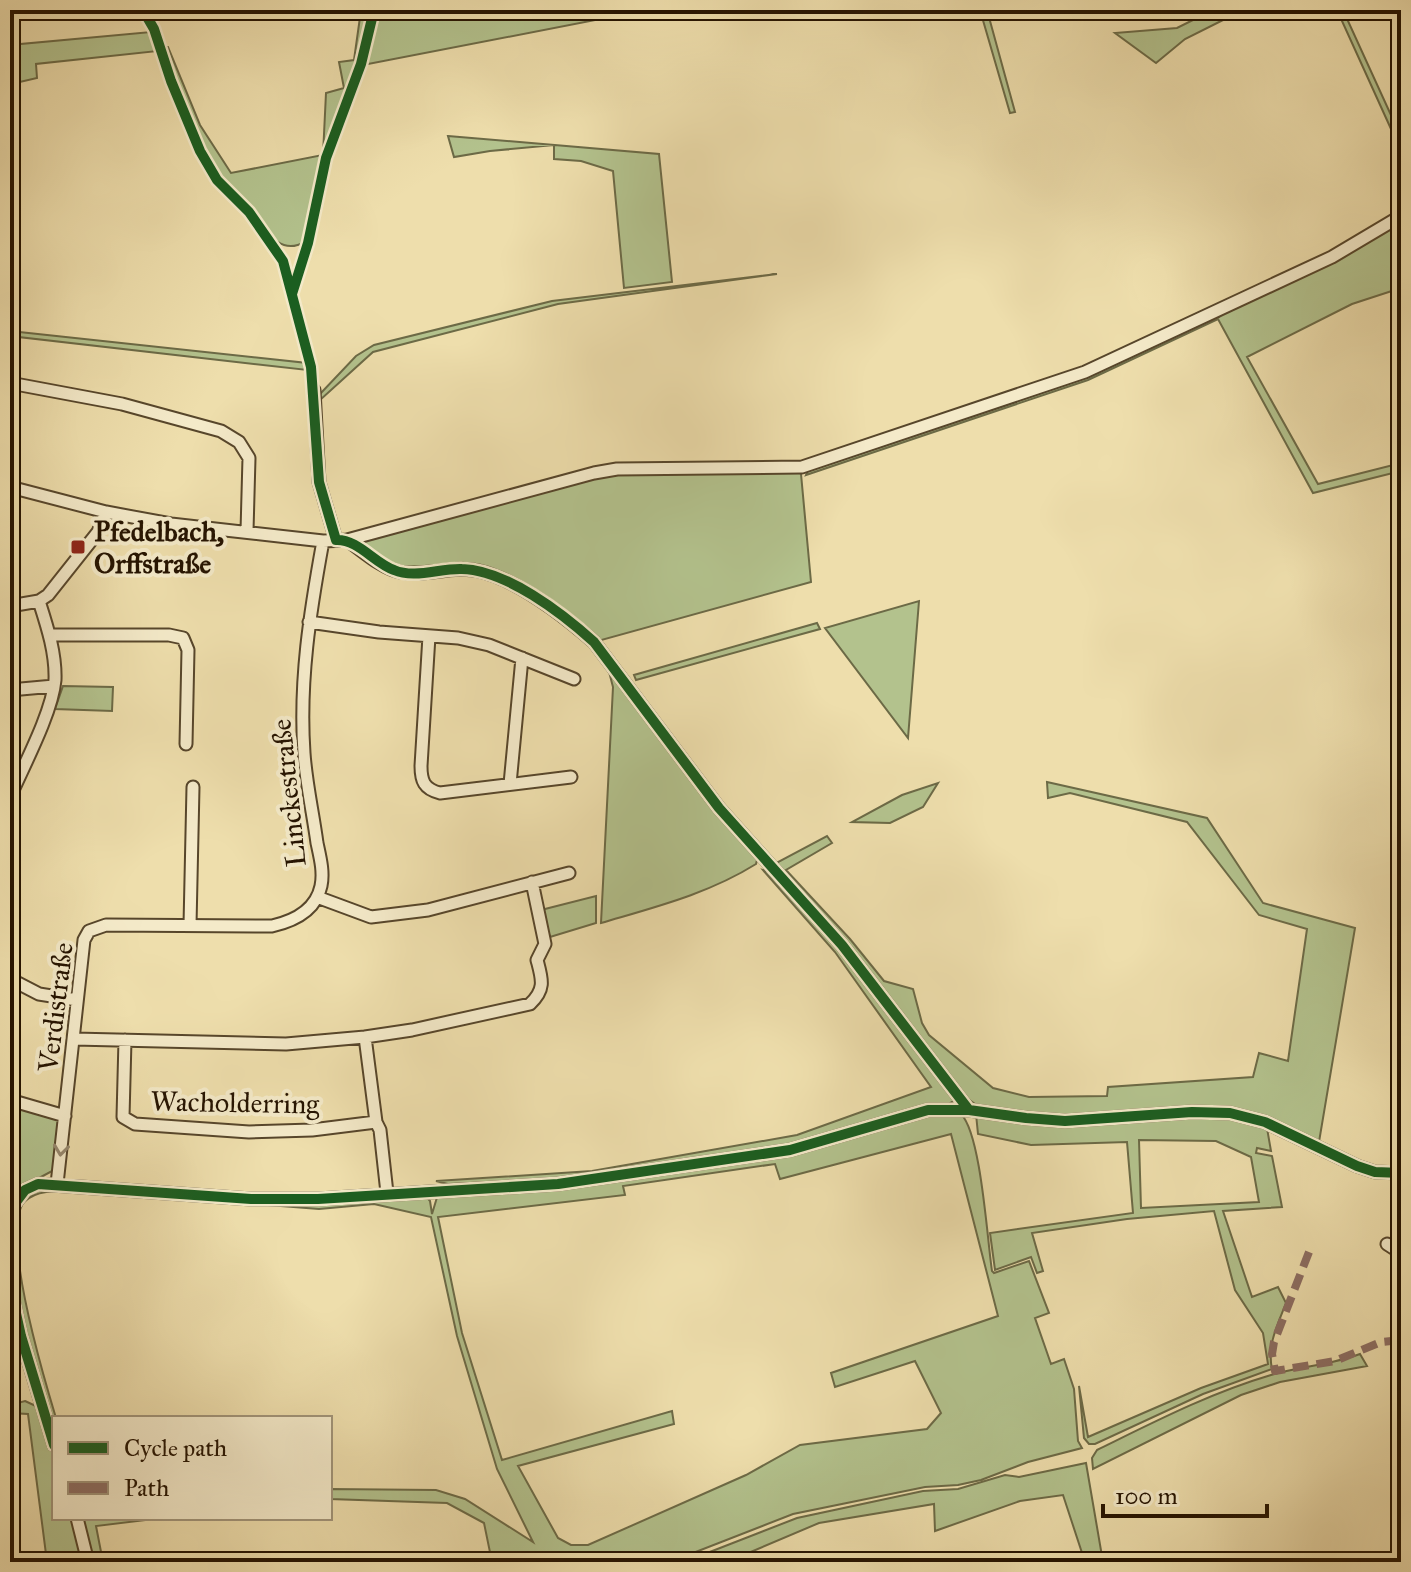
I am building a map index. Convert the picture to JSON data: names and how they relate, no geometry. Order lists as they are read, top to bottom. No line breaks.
{"streets":{"street":["Linckestraße","Verdistraße","Wacholderring"]},"crossings":[["Linckestraße","Verdistraße"],["Verdistraße","Wacholderring"]],"places":{"transit":["Pfedelbach, Orffstraße"]},"legend":["Cycle path","Path"],"scale_bar":"100 m"}
